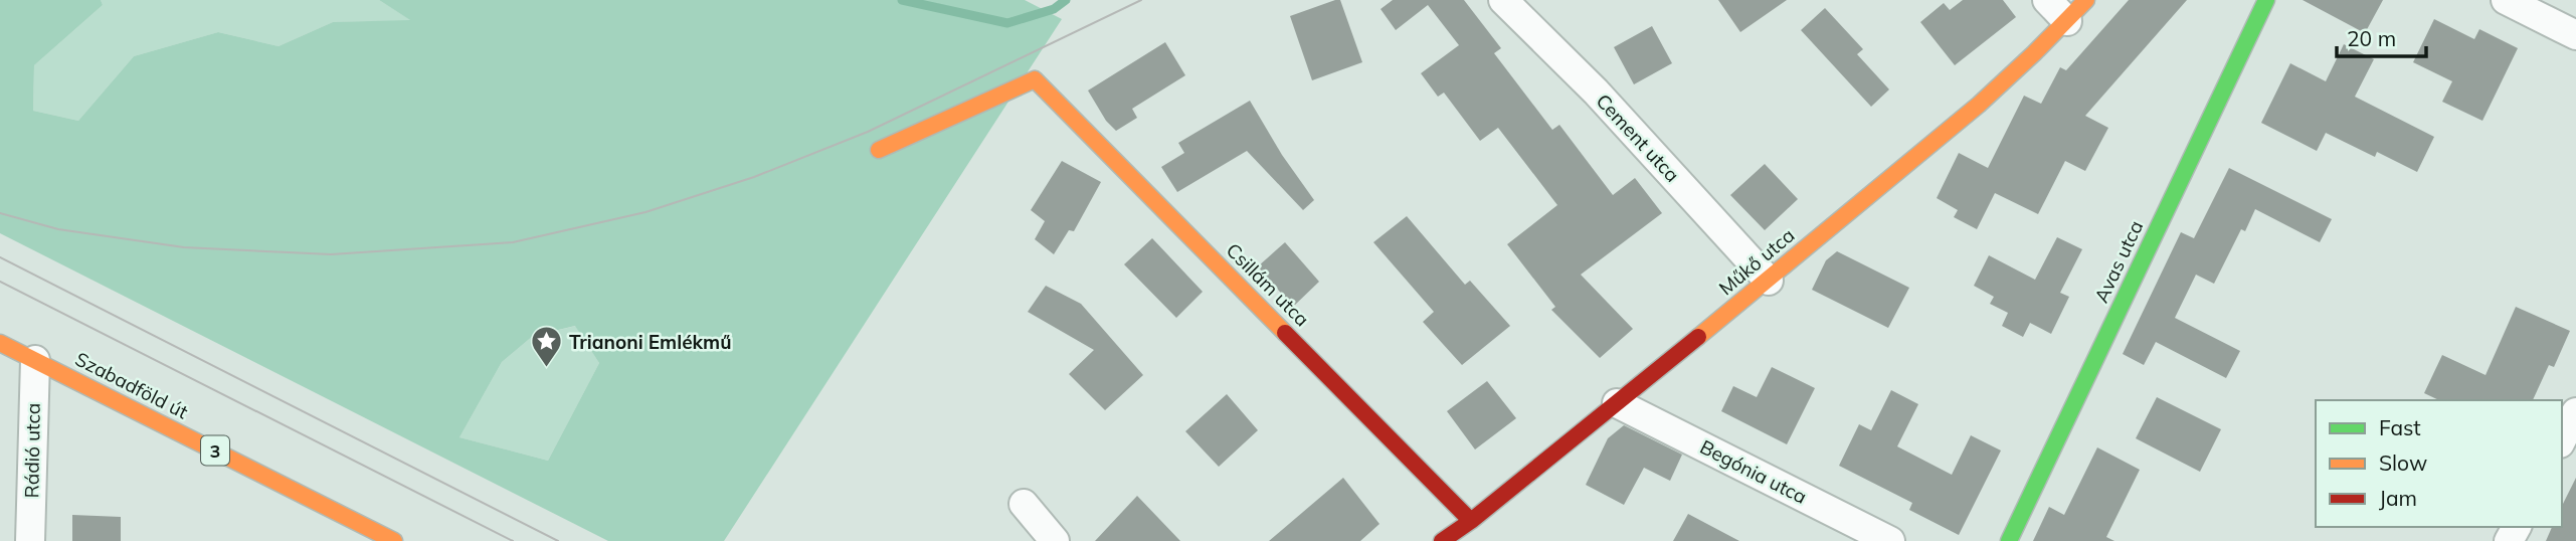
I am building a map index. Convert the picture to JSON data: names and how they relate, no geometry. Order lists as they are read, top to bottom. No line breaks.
{"streets":{"street":["Cement utca","Műkő utca","Avas utca","Csillám utca","Szabadföld út","Rádió utca","3","Begónia utca"]},"crossings":[["Cement utca","Műkő utca"],["Műkő utca","Csillám utca"],["Műkő utca","Begónia utca"],["Szabadföld út","Rádió utca"]],"places":{"place":["Trianoni Emlékmű"]},"legend":["Fast","Slow","Jam"],"scale_bar":"20 m"}
